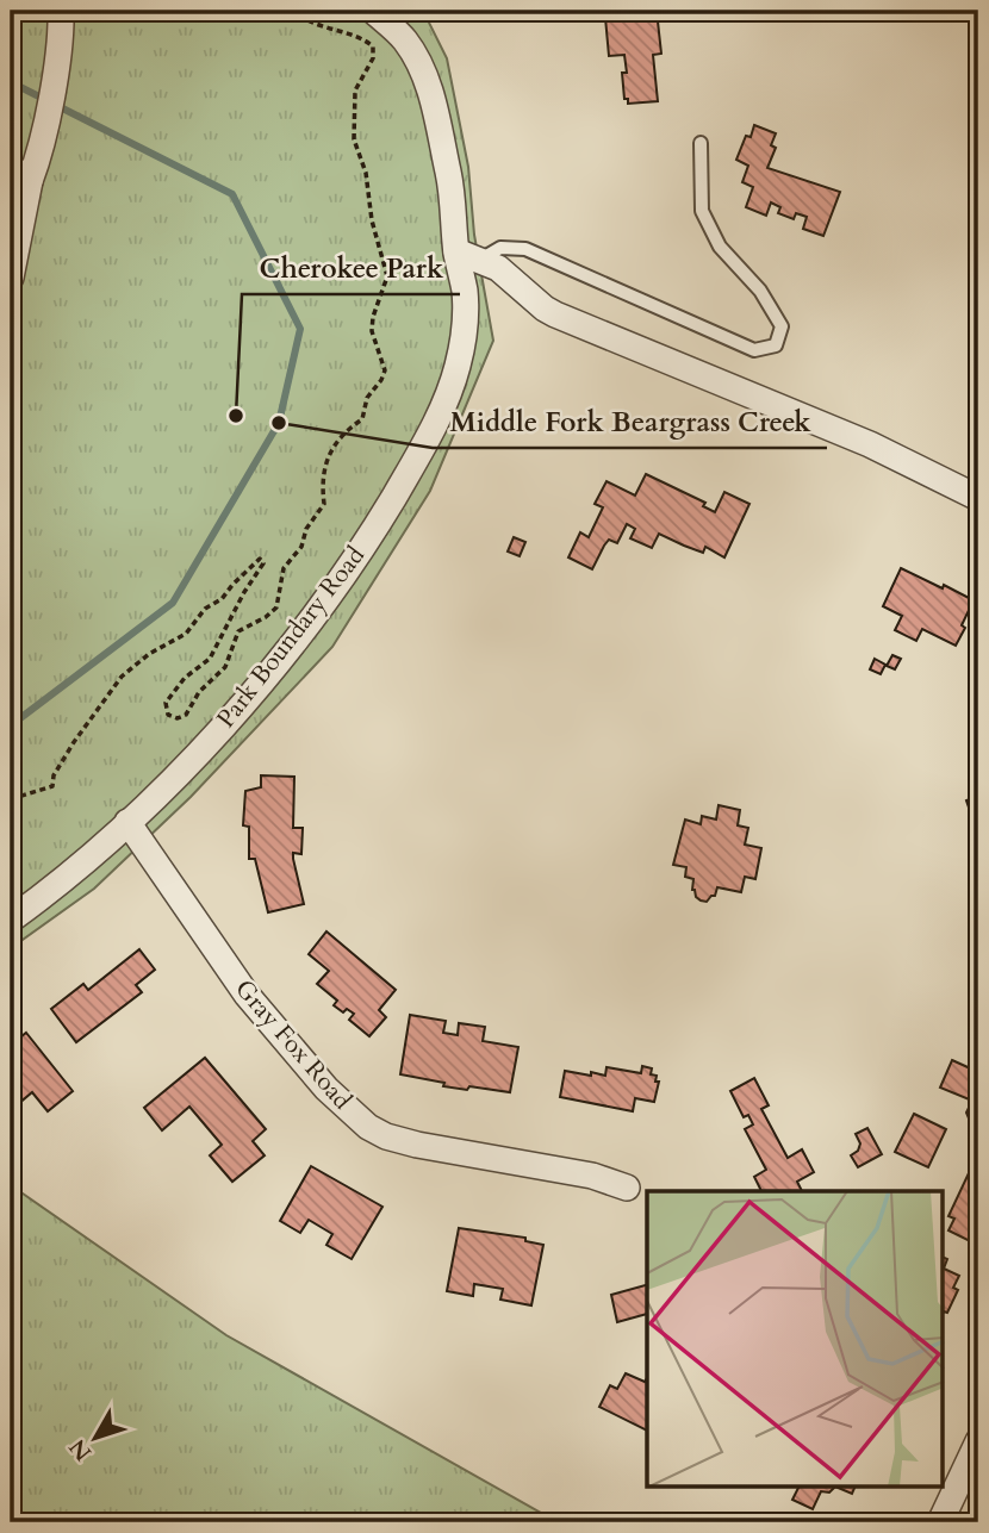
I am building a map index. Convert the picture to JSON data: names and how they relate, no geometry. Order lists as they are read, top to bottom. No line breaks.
{"streets":{"street":["Park Boundary Road","Gray Fox Road"]},"crossings":[["Park Boundary Road","Gray Fox Road"]],"places":["Cherokee Park","Middle Fork Beargrass Creek"],"north":"bottom left"}
